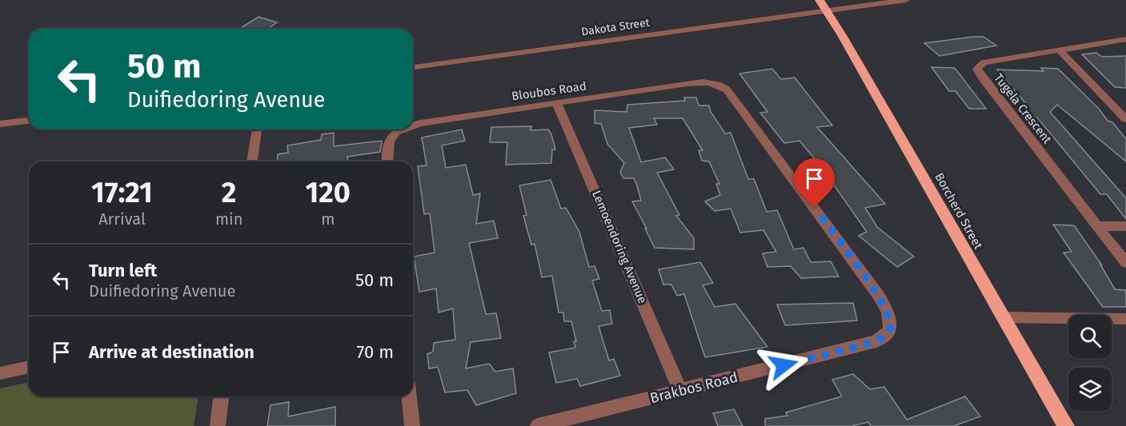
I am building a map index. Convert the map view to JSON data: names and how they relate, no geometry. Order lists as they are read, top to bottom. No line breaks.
{"streets":{"highway":["Borcherd Street"],"street":["Dakota Street","Bloubos Road","Tugela Crescent","Lemoendoring Avenue","Brakbos Road"]},"crossings":[["Dakota Street","Borcherd Street"],["Bloubos Road","Lemoendoring Avenue"],["Bloubos Road","Brakbos Road"],["Lemoendoring Avenue","Brakbos Road"]],"page":{"turn":["50 m","Duifiedoring Avenue"],"eta":["17:21","Arrival","2","min","120","m"],"list":[{"name":"Turn left","note":"Duifiedoring Avenue","value":"50 m"},{"name":"Arrive at destination","value":"70 m"}]}}
